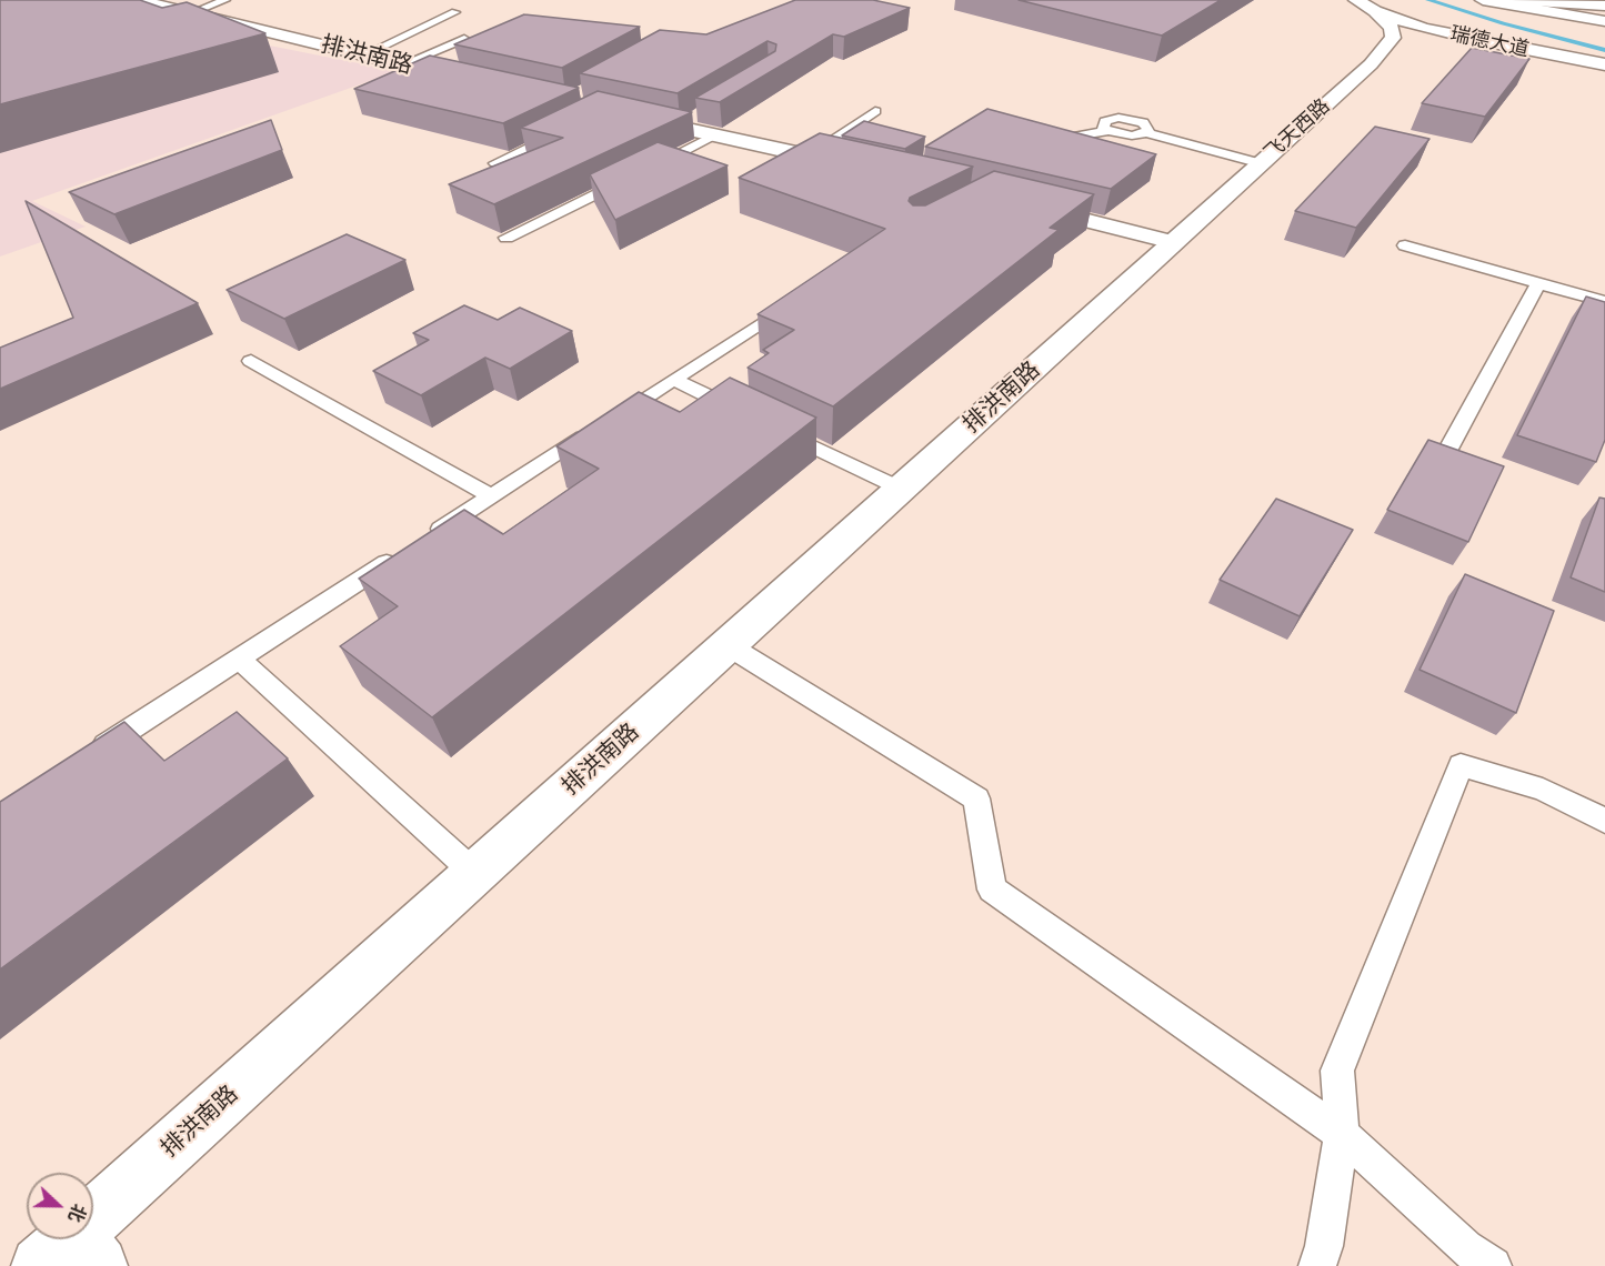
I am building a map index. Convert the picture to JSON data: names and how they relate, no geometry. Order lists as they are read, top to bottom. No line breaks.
{"streets":{"street":["瑞德大道","排洪南路","飞天西路"]},"crossings":[["瑞德大道","飞天西路"],["排洪南路","飞天西路"]],"north":"right"}
